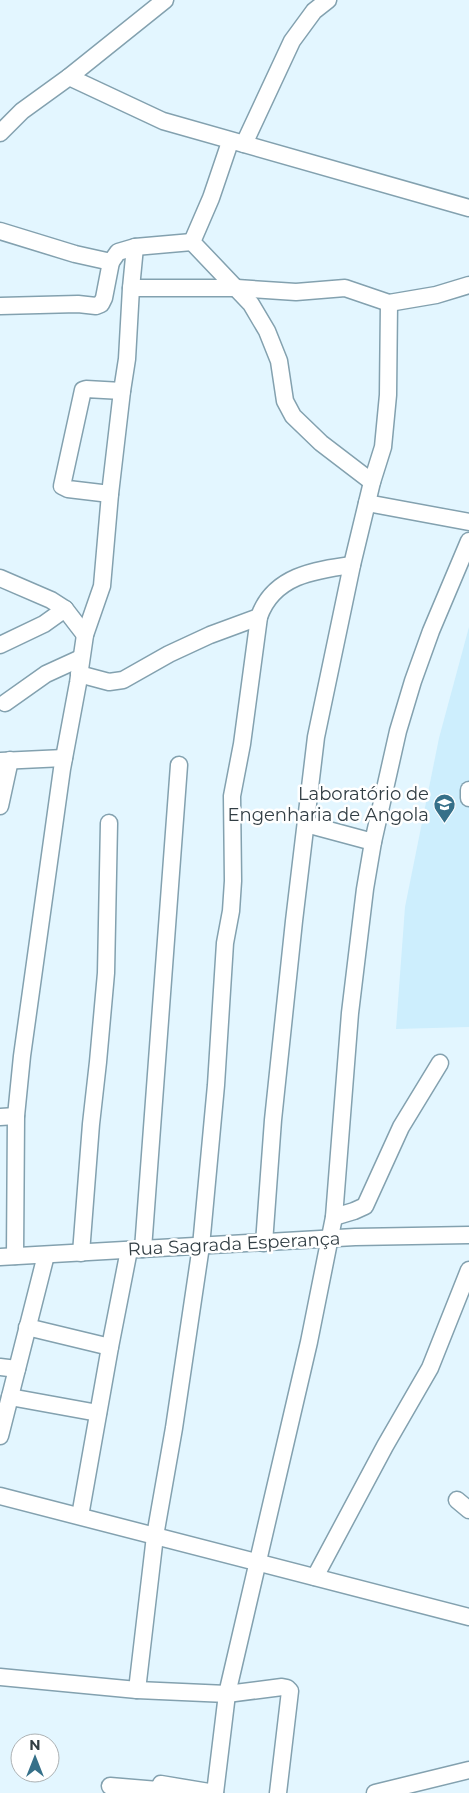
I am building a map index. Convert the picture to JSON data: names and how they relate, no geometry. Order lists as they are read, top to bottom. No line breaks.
{"streets":{"street":["Rua Sagrada Esperança"]},"places":{"school or university":["Laboratório de Engenharia de Angola"]},"north":"top"}
